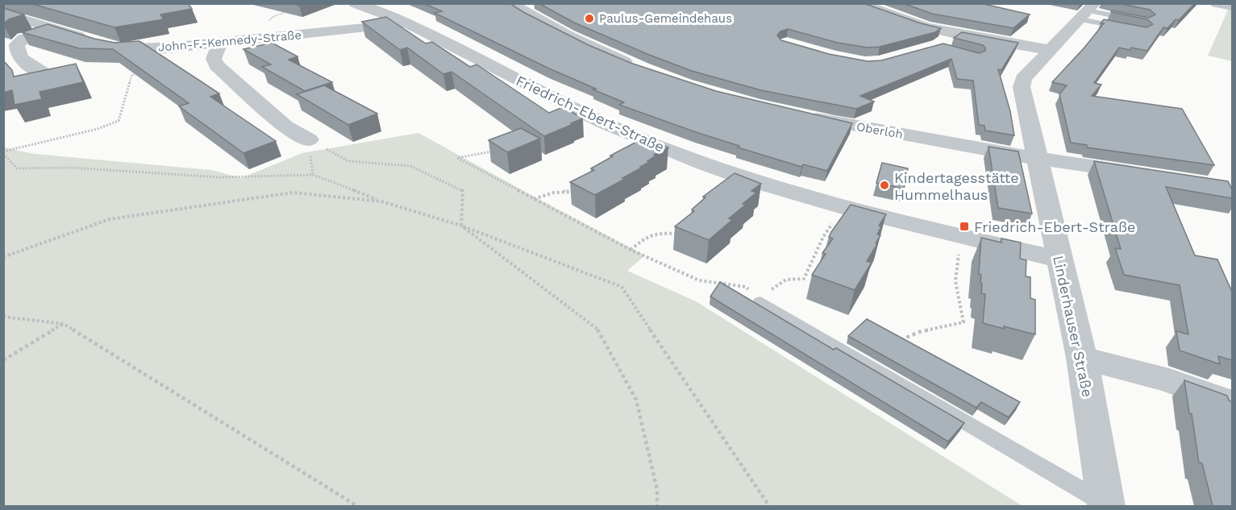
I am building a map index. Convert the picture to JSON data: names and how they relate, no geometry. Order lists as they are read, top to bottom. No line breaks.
{"streets":{"street":["John-F.-Kennedy-Straße","Friedrich-Ebert-Straße","Oberloh","Linderhauser Straße"]},"crossings":[["John-F.-Kennedy-Straße","Friedrich-Ebert-Straße"],["Friedrich-Ebert-Straße","Linderhauser Straße"],["Oberloh","Linderhauser Straße"]],"places":{"other":["Paulus-Gemeindehaus","Kindertagesstätte Hummelhaus"],"transit":["Friedrich-Ebert-Straße"]}}
